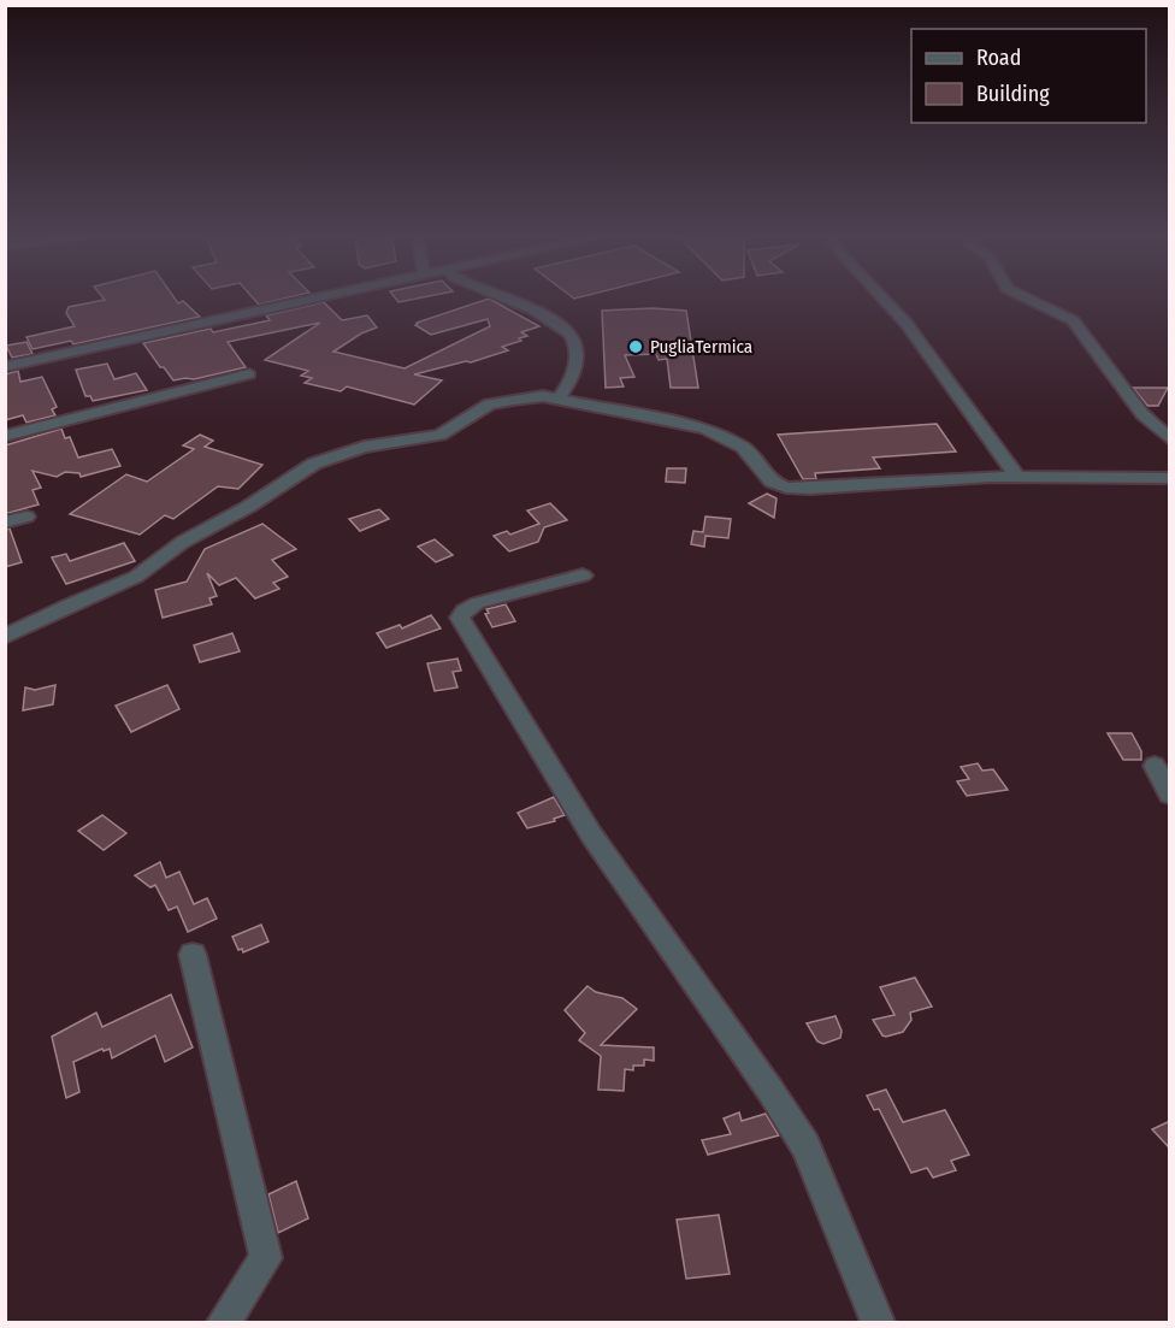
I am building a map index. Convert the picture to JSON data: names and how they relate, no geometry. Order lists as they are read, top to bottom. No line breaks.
{"places":["PugliaTermica"],"legend":["Road","Building"]}
